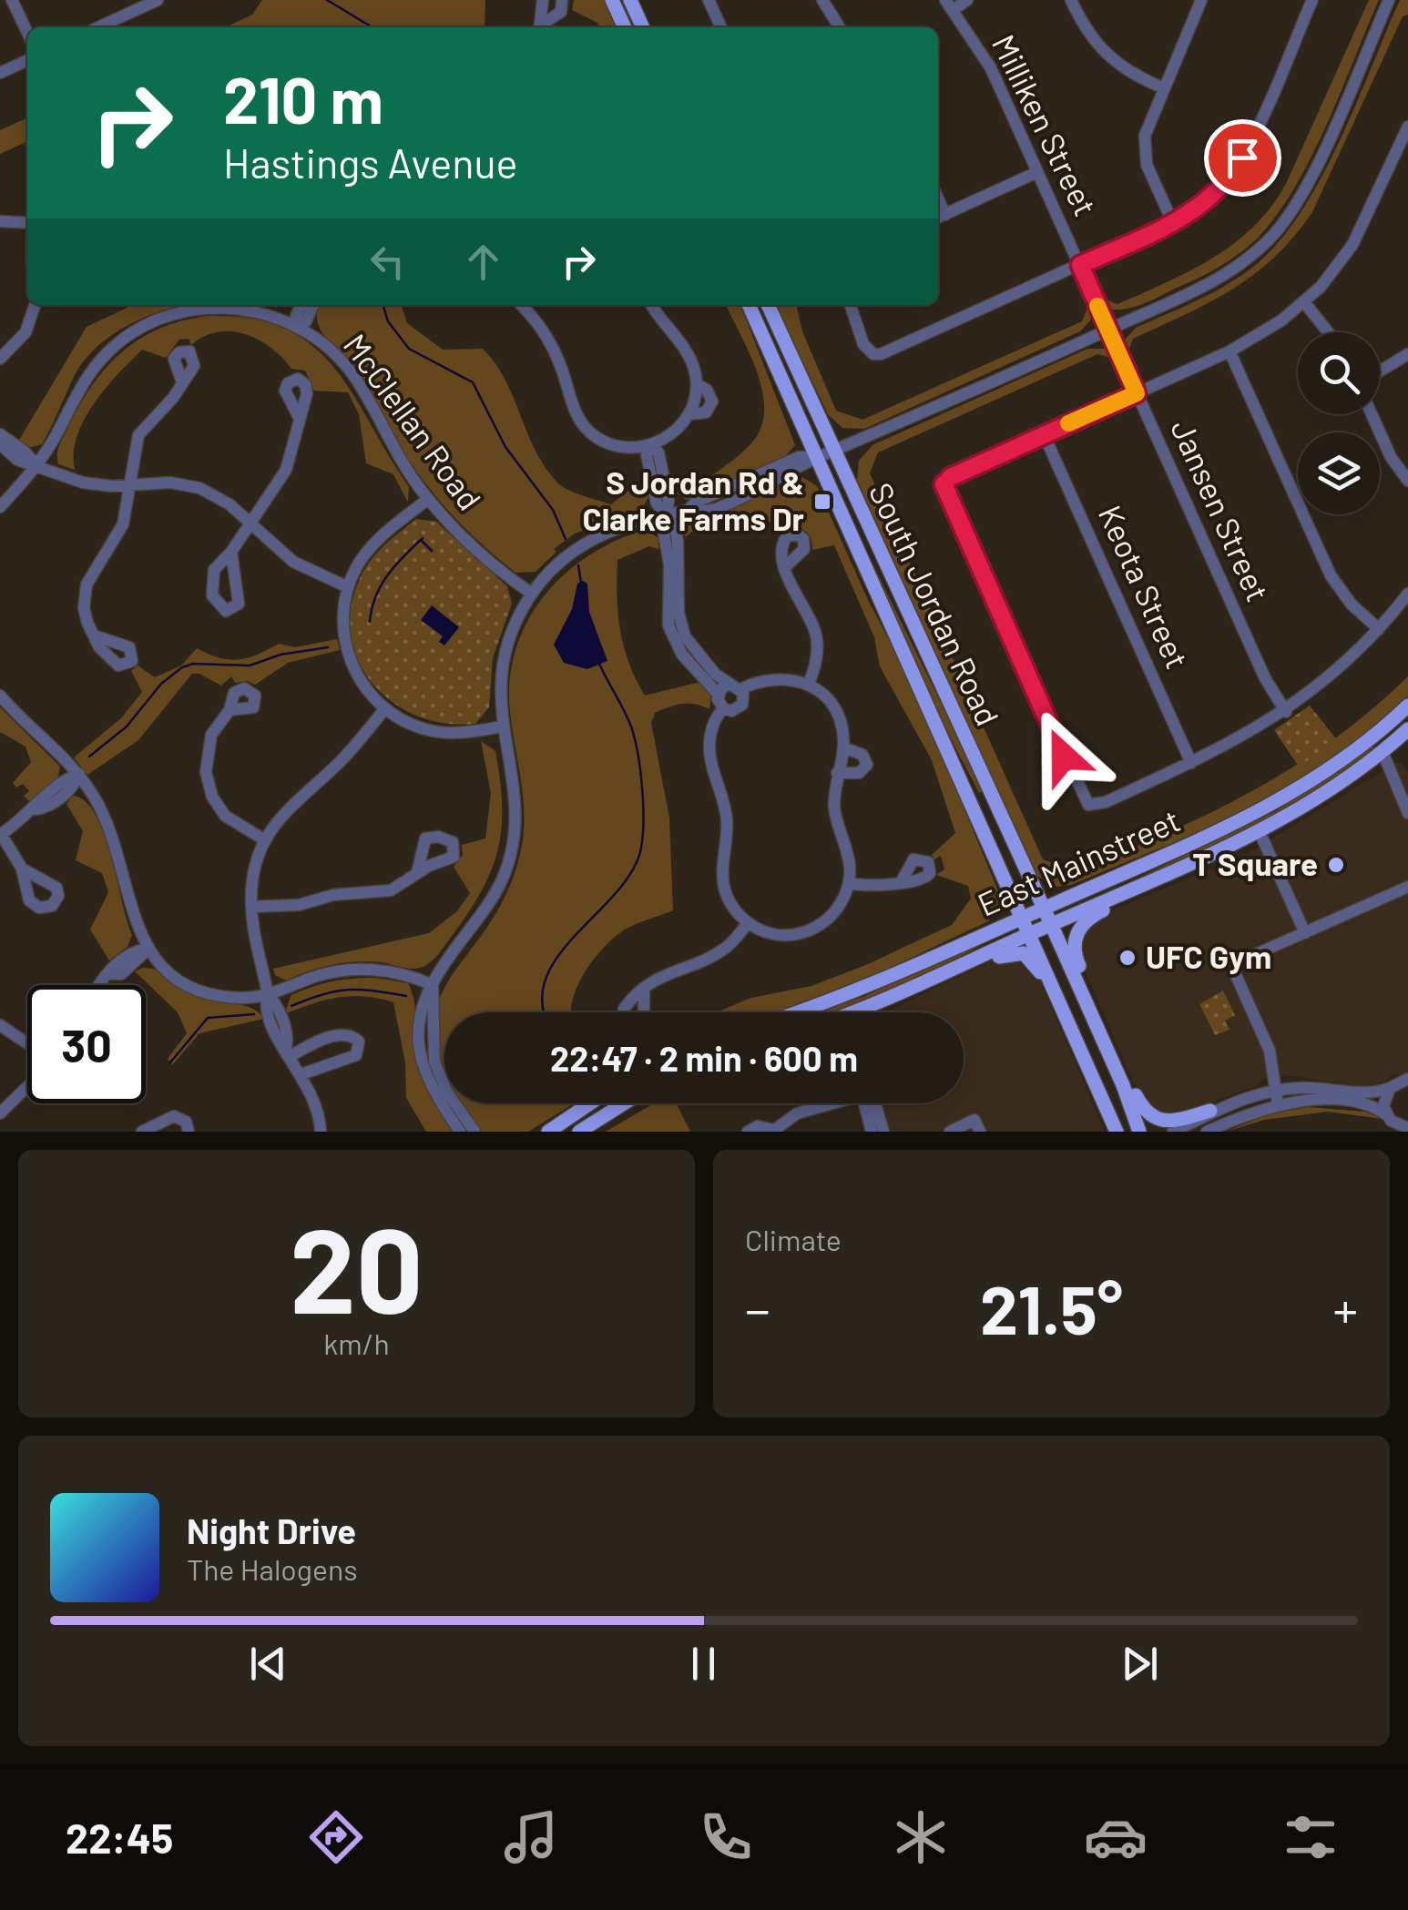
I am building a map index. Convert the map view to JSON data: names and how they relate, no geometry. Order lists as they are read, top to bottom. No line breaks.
{"streets":{"main road":["South Jordan Road","East Mainstreet"],"street":["Milliken Street","McClellan Road","Jansen Street","Keota Street"]},"crossings":[["Milliken Street","Jansen Street"],["South Jordan Road","East Mainstreet"]],"places":{"transit":["S Jordan Rd & Clarke Farms Dr"],"other":["T Square","UFC Gym"]},"page":{"turn":["210 m","Hastings Avenue"],"limit":"30","trip":"22:47 · 2 min · 600 m","tile":[["20","km/h"],"Climate"],"heat":["−","21.5°","+"],"song":["Night Drive","The Halogens"],"tabs":"22:45"}}
